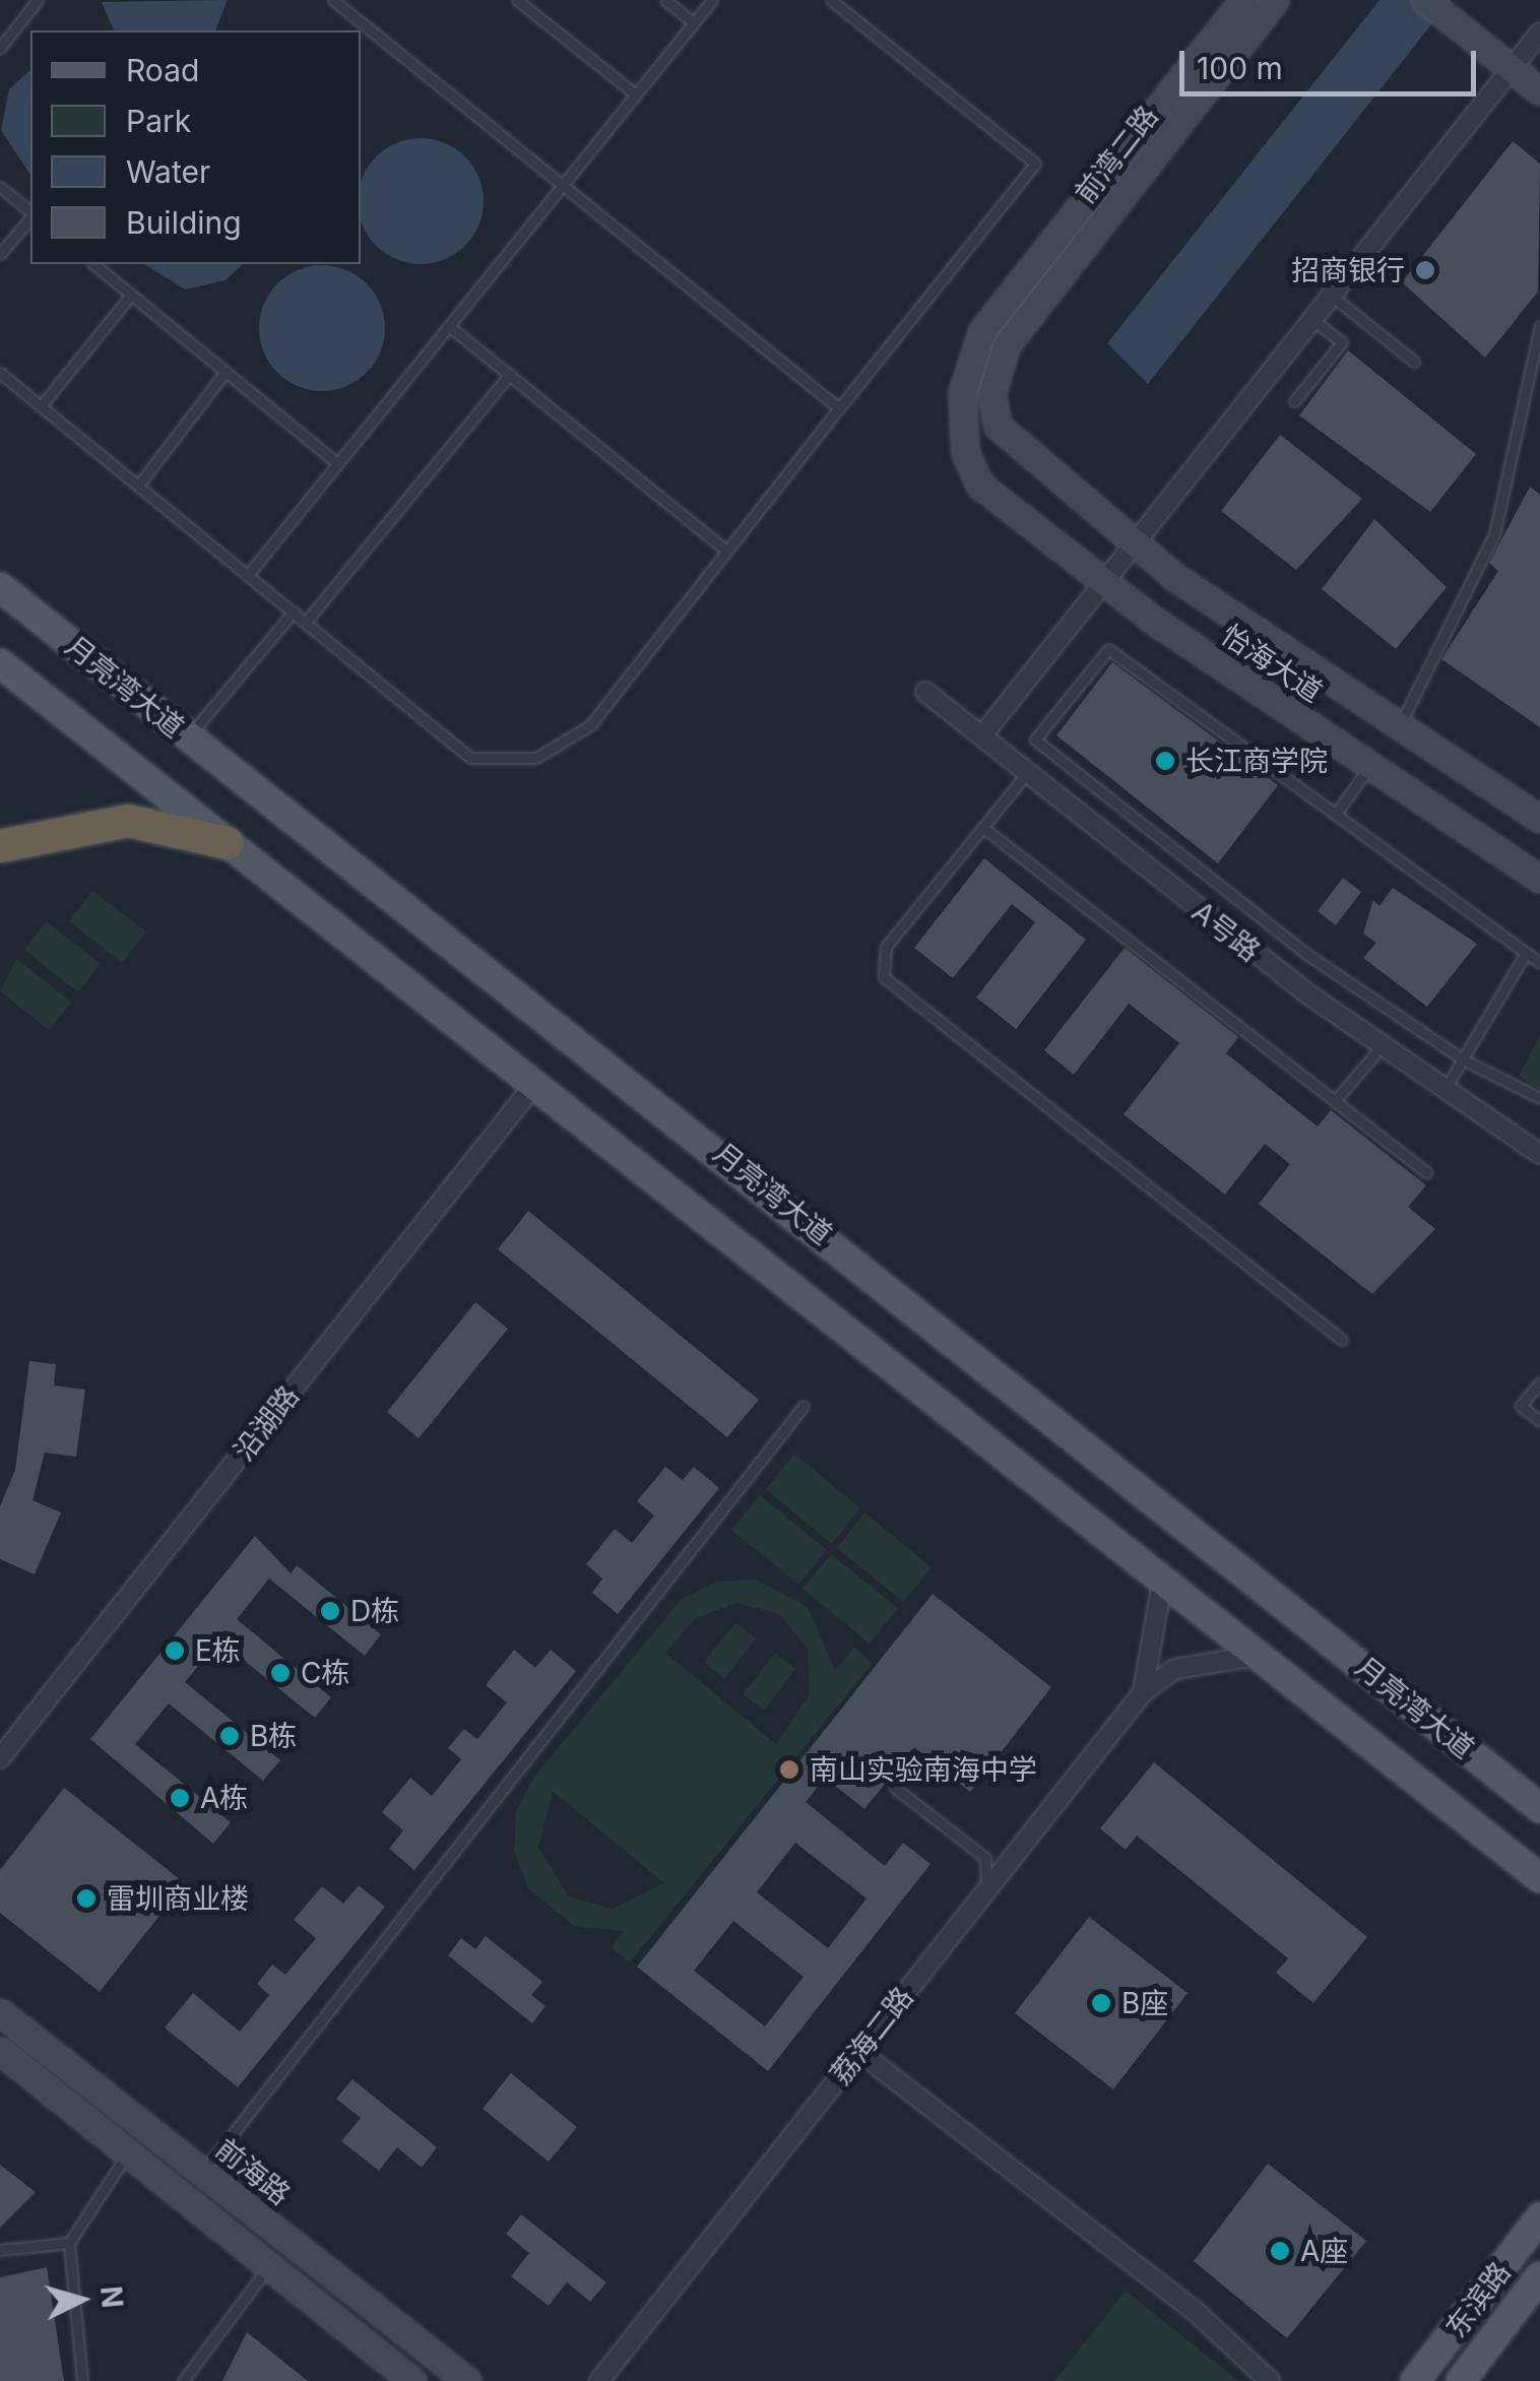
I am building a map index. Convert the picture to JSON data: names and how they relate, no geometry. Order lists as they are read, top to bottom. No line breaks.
{"streets":{"main road":["月亮湾大道","东滨路"],"street":["前湾二路","怡海大道","A号路","沿湖路","荔海二路","前海路"]},"crossings":[["前湾二路","怡海大道"],["月亮湾大道","沿湖路"],["月亮湾大道","荔海二路"]],"places":["招商银行","长江商学院","D栋","E栋","C栋","B栋","南山实验南海中学","A栋","雷圳商业楼","B座","A座"],"legend":["Road","Park","Water","Building"],"scale_bar":"100 m","north":"right"}
